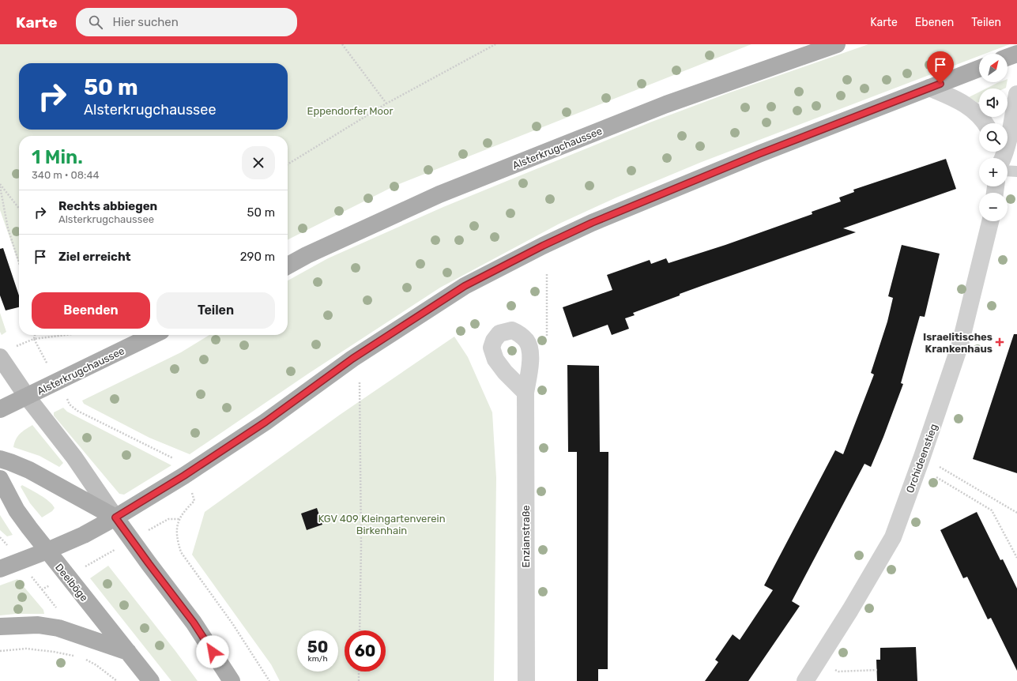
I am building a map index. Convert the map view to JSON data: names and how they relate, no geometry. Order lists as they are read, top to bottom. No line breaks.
{"streets":{"main road":["Alsterkrugchaussee","Deelböge"],"street":["Orchideenstieg","Enzianstraße"]},"parks":["Eppendorfer Moor","KGV 409 Kleingartenverein Birkenhain"],"places":{"health":["Israelitisches Krankenhaus"]},"north":"top right","page":{"header":"Karte","search":"Hier suchen","nav":["Karte","Ebenen","Teilen"],"map_buttons":["+","−"],"turn":["50 m","Alsterkrugchaussee"],"heading":["1 Min.","340 m · 08:44"],"list":[{"name":"Rechts abbiegen","note":"Alsterkrugchaussee","value":"50 m"},{"name":"Ziel erreicht","value":"290 m"}],"buttons":["Beenden","Teilen"],"speed":"50 km/h","limit":"60"}}
